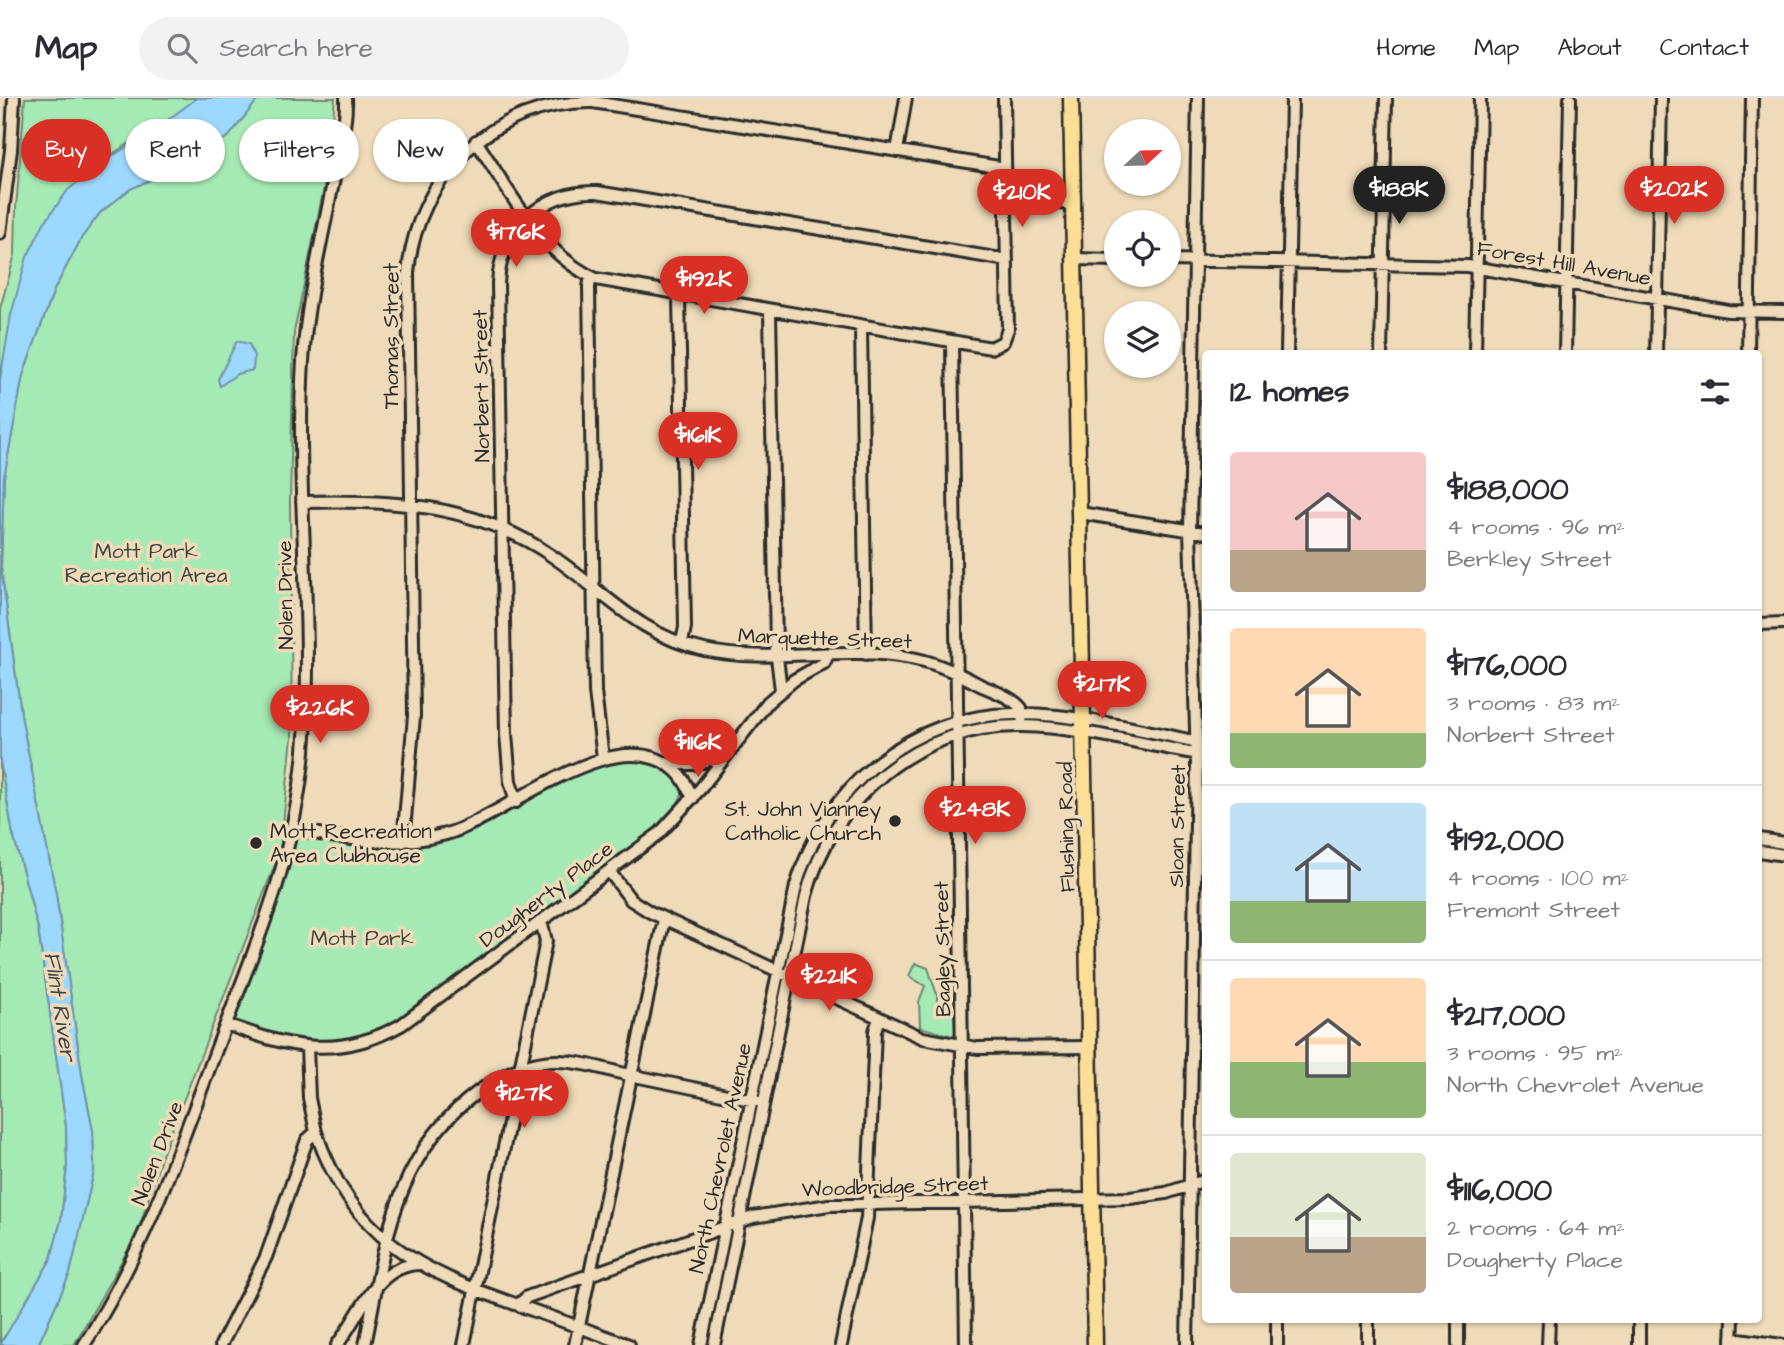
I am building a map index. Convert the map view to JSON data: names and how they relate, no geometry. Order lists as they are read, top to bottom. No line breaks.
{"streets":{"main road":["Flushing Road"],"street":["Forest Hill Avenue","Thomas Street","Norbert Street","Nolen Drive","Marquette Street","Sloan Street","Dougherty Place","Bagley Street","North Chevrolet Avenue","Woodbridge Street"]},"crossings":[["Forest Hill Avenue","Sloan Street"],["Thomas Street","Marquette Street"],["Norbert Street","Marquette Street"],["Nolen Drive","Marquette Street"],["Nolen Drive","Dougherty Place"],["Marquette Street","Dougherty Place"],["Marquette Street","Bagley Street"],["Marquette Street","North Chevrolet Avenue"],["Sloan Street","North Chevrolet Avenue"],["Sloan Street","Woodbridge Street"],["Flushing Road","North Chevrolet Avenue"],["Flushing Road","Woodbridge Street"],["Bagley Street","North Chevrolet Avenue"],["Bagley Street","Woodbridge Street"],["North Chevrolet Avenue","Woodbridge Street"]],"water":["Flint River"],"parks":["Mott Park Recreation Area","Mott Park"],"places":["St. John Vianney Catholic Church","Mott Recreation Area Clubhouse"],"north":"right","page":{"header":"Map","search":"Search here","nav":["Home","Map","About","Contact"],"chip":["Buy","Rent","Filters","New"],"price":["$188K","$202K","$210K","$176K","$192K","$161K","$217K","$226K","$116K","$248K","$221K","$127K"],"heading":"12 homes","list":[{"name":"$188,000","note":"4 rooms · 96 m² · Berkley Street"},{"name":"$176,000","note":"3 rooms · 83 m² · Norbert Street"},{"name":"$192,000","note":"4 rooms · 100 m² · Fremont Street"},{"name":"$217,000","note":"3 rooms · 95 m² · North Chevrolet Avenue"},{"name":"$116,000","note":"2 rooms · 64 m² · Dougherty Place"}]}}
